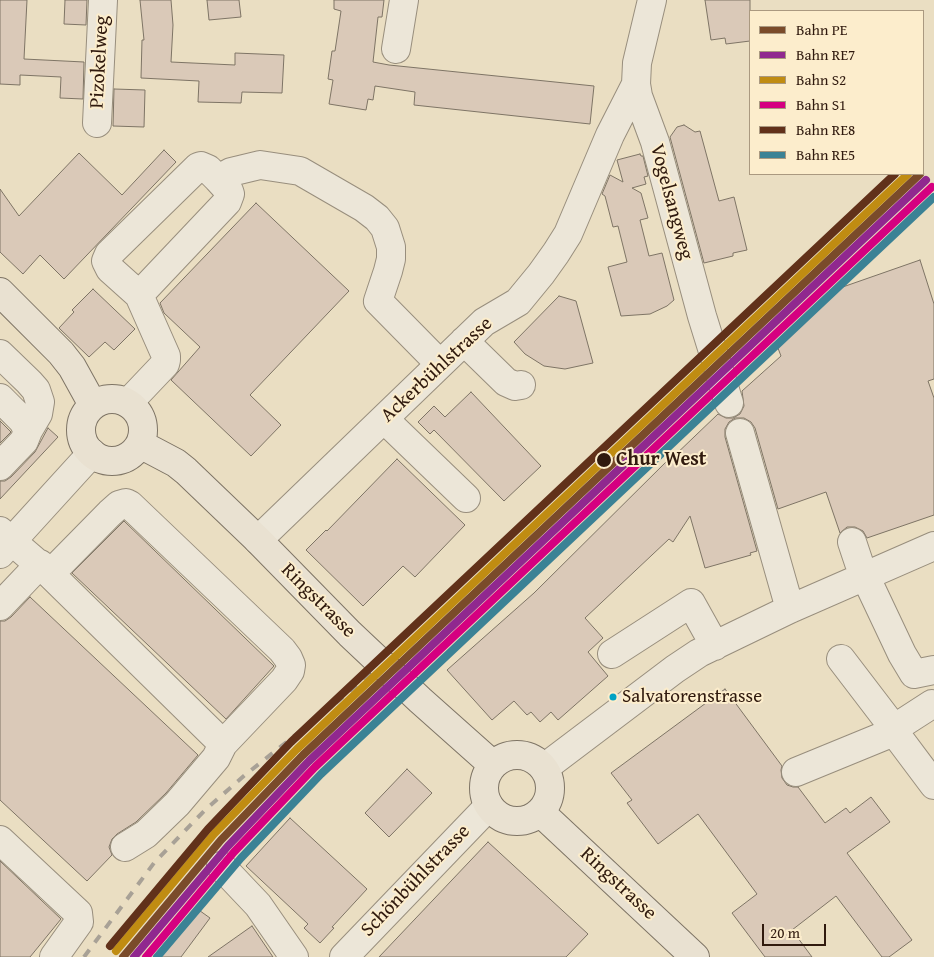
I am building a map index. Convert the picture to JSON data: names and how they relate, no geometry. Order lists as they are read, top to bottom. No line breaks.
{"streets":{"main road":["Ringstrasse"],"street":["Pizokelweg","Vogelsangweg","Ackerbühlstrasse","Schönbühlstrasse"]},"crossings":[["Vogelsangweg","Ackerbühlstrasse"],["Ackerbühlstrasse","Ringstrasse"],["Ringstrasse","Schönbühlstrasse"]],"places":["Chur West","Salvatorenstrasse"],"lines":["rail line PE","rail line S2","rail line RE8","rail line RE7","rail line S1","rail line RE5"],"legend":["Bahn PE","Bahn RE7","Bahn S2","Bahn S1","Bahn RE8","Bahn RE5"],"scale_bar":"20 m"}
